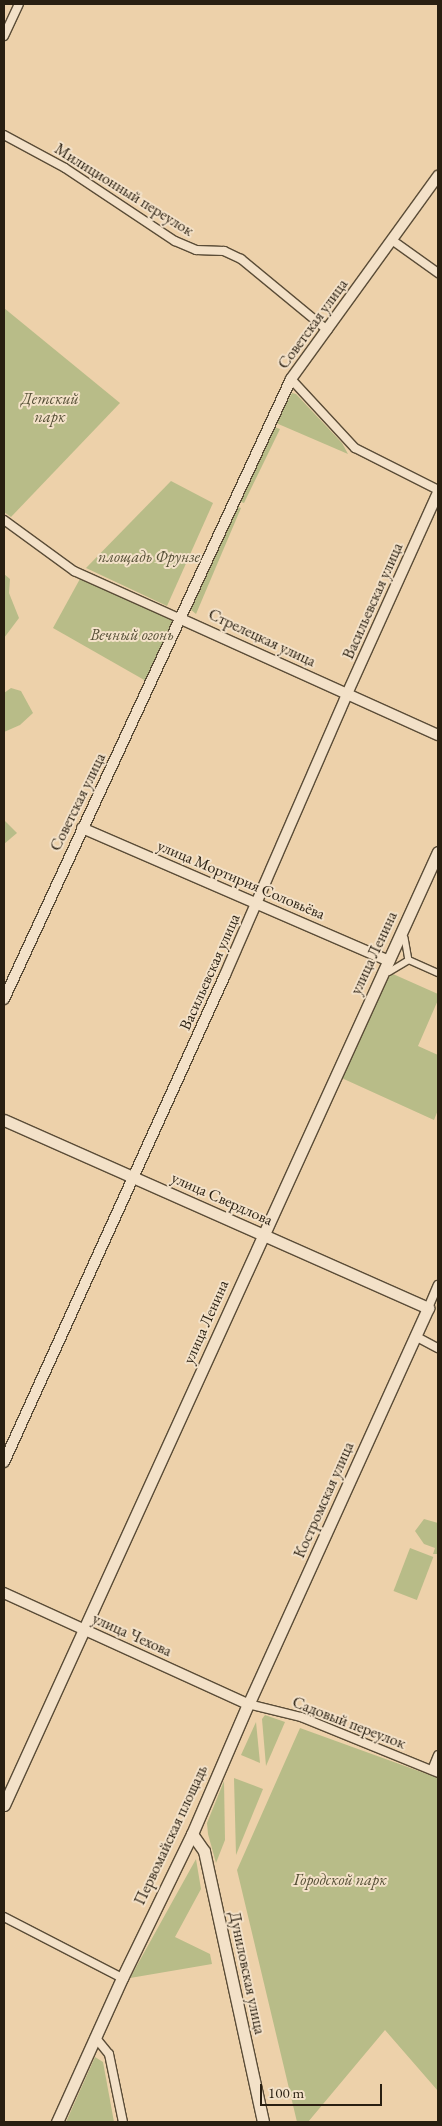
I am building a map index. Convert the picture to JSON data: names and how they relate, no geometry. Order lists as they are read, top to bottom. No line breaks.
{"streets":{"main road":["улица Ленина","улица Свердлова","Костромская улица","Первомайская площадь","Дуниловская улица"],"street":["Милиционный переулок","Советская улица","Васильевская улица","Стрелецкая улица","улица Мортирия Соловьёва","улица Чехова","Садовый переулок"]},"crossings":[["Милиционный переулок","Советская улица"],["Советская улица","Стрелецкая улица"],["Советская улица","улица Мортирия Соловьёва"],["Васильевская улица","Стрелецкая улица"],["Васильевская улица","улица Мортирия Соловьёва"],["Васильевская улица","улица Свердлова"],["улица Мортирия Соловьёва","улица Ленина"],["улица Ленина","улица Свердлова"],["улица Ленина","улица Чехова"],["улица Свердлова","Костромская улица"],["Костромская улица","улица Чехова"],["Костромская улица","Садовый переулок"],["Костромская улица","Первомайская площадь"],["улица Чехова","Садовый переулок"],["улица Чехова","Первомайская площадь"],["Садовый переулок","Первомайская площадь"],["Первомайская площадь","Дуниловская улица"]],"parks":["Детский парк","площадь Фрунзе","Вечный огонь","Городской парк"],"scale_bar":"100 m"}
